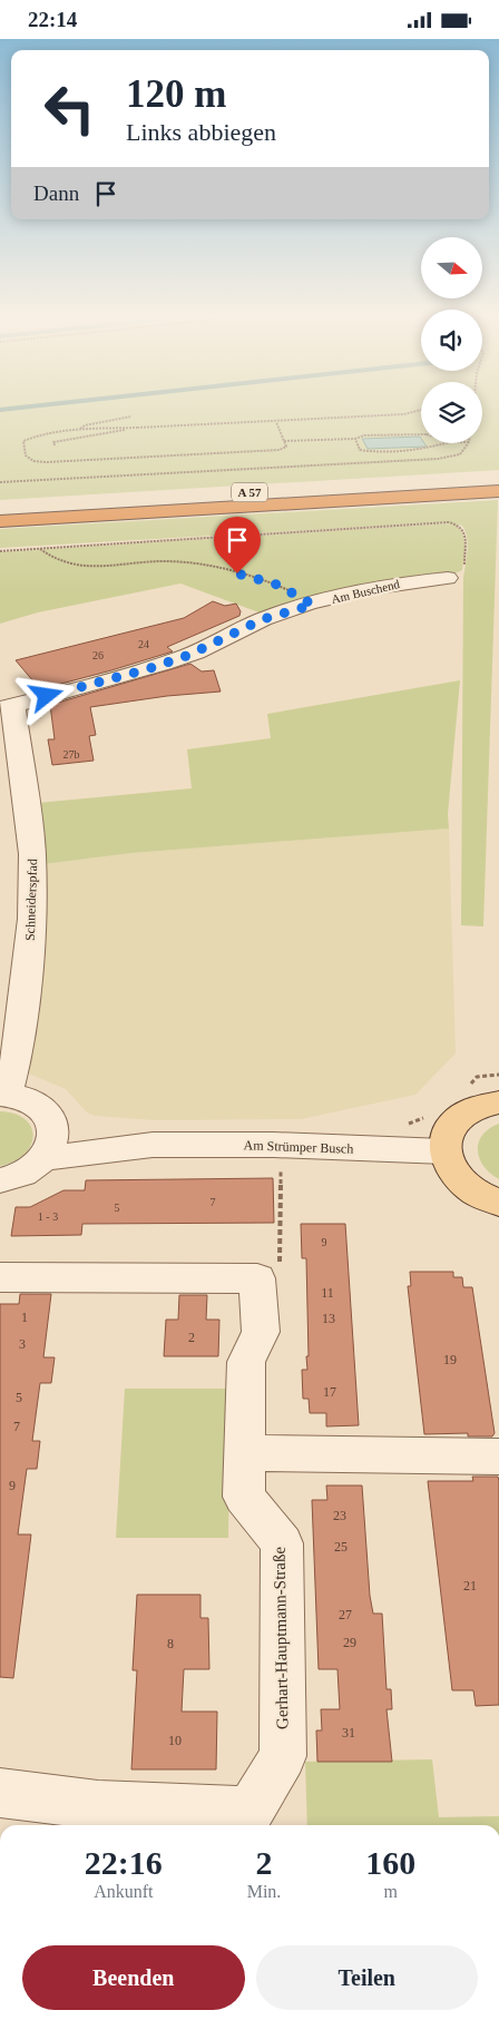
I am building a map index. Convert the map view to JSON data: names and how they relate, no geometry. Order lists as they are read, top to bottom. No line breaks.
{"streets":{"highway":["A 57"],"street":["Am Buschend","Schneiderspfad","Am Strümper Busch","Gerhart-Hauptmann-Straße"]},"crossings":[["Am Buschend","Schneiderspfad"]],"house_numbers":["24","26","27b","7","5","1 - 3","9","11","1","13","2","3","19","17","5","7","9","23","25","21","27","29","8","31","10"],"north":"right","page":{"status":"22:14","turn":["120 m","Links abbiegen"],"then":"Dann","eta":["22:16","Ankunft","2","Min.","160","m"],"buttons":["Beenden","Teilen"]}}
